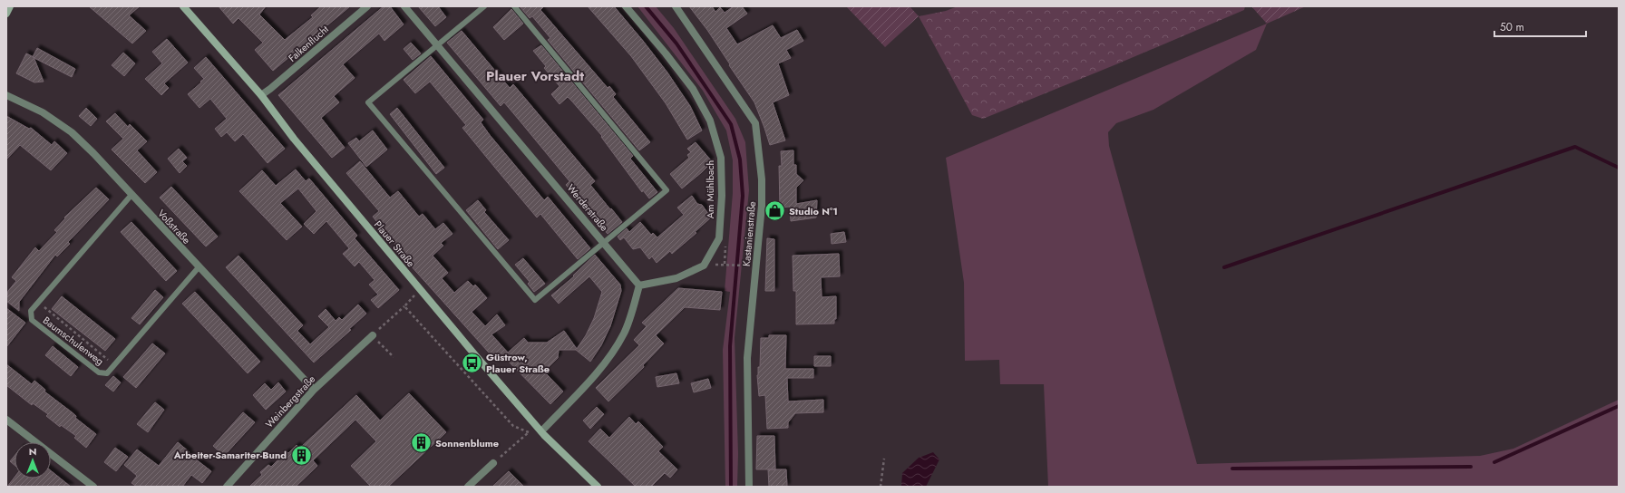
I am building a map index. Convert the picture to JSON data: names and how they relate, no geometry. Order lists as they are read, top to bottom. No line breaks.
{"streets":{"main road":["Plauer Straße"],"street":["Falkenflucht","Am Mühlbach","Werderstraße","Voßstraße","Kastanienstraße","Weinbergstraße"],"lane":["Baumschulenweg"]},"crossings":[["Falkenflucht","Plauer Straße"],["Am Mühlbach","Werderstraße"],["Voßstraße","Baumschulenweg"],["Voßstraße","Weinbergstraße"]],"districts":["Plauer Vorstadt"],"places":{"shop":["Studio N°1"],"bus stop":["Güstrow, Plauer Straße"],"building":["Sonnenblume","Arbeiter-Samariter-Bund"]},"scale_bar":"50 m","north":"top"}
